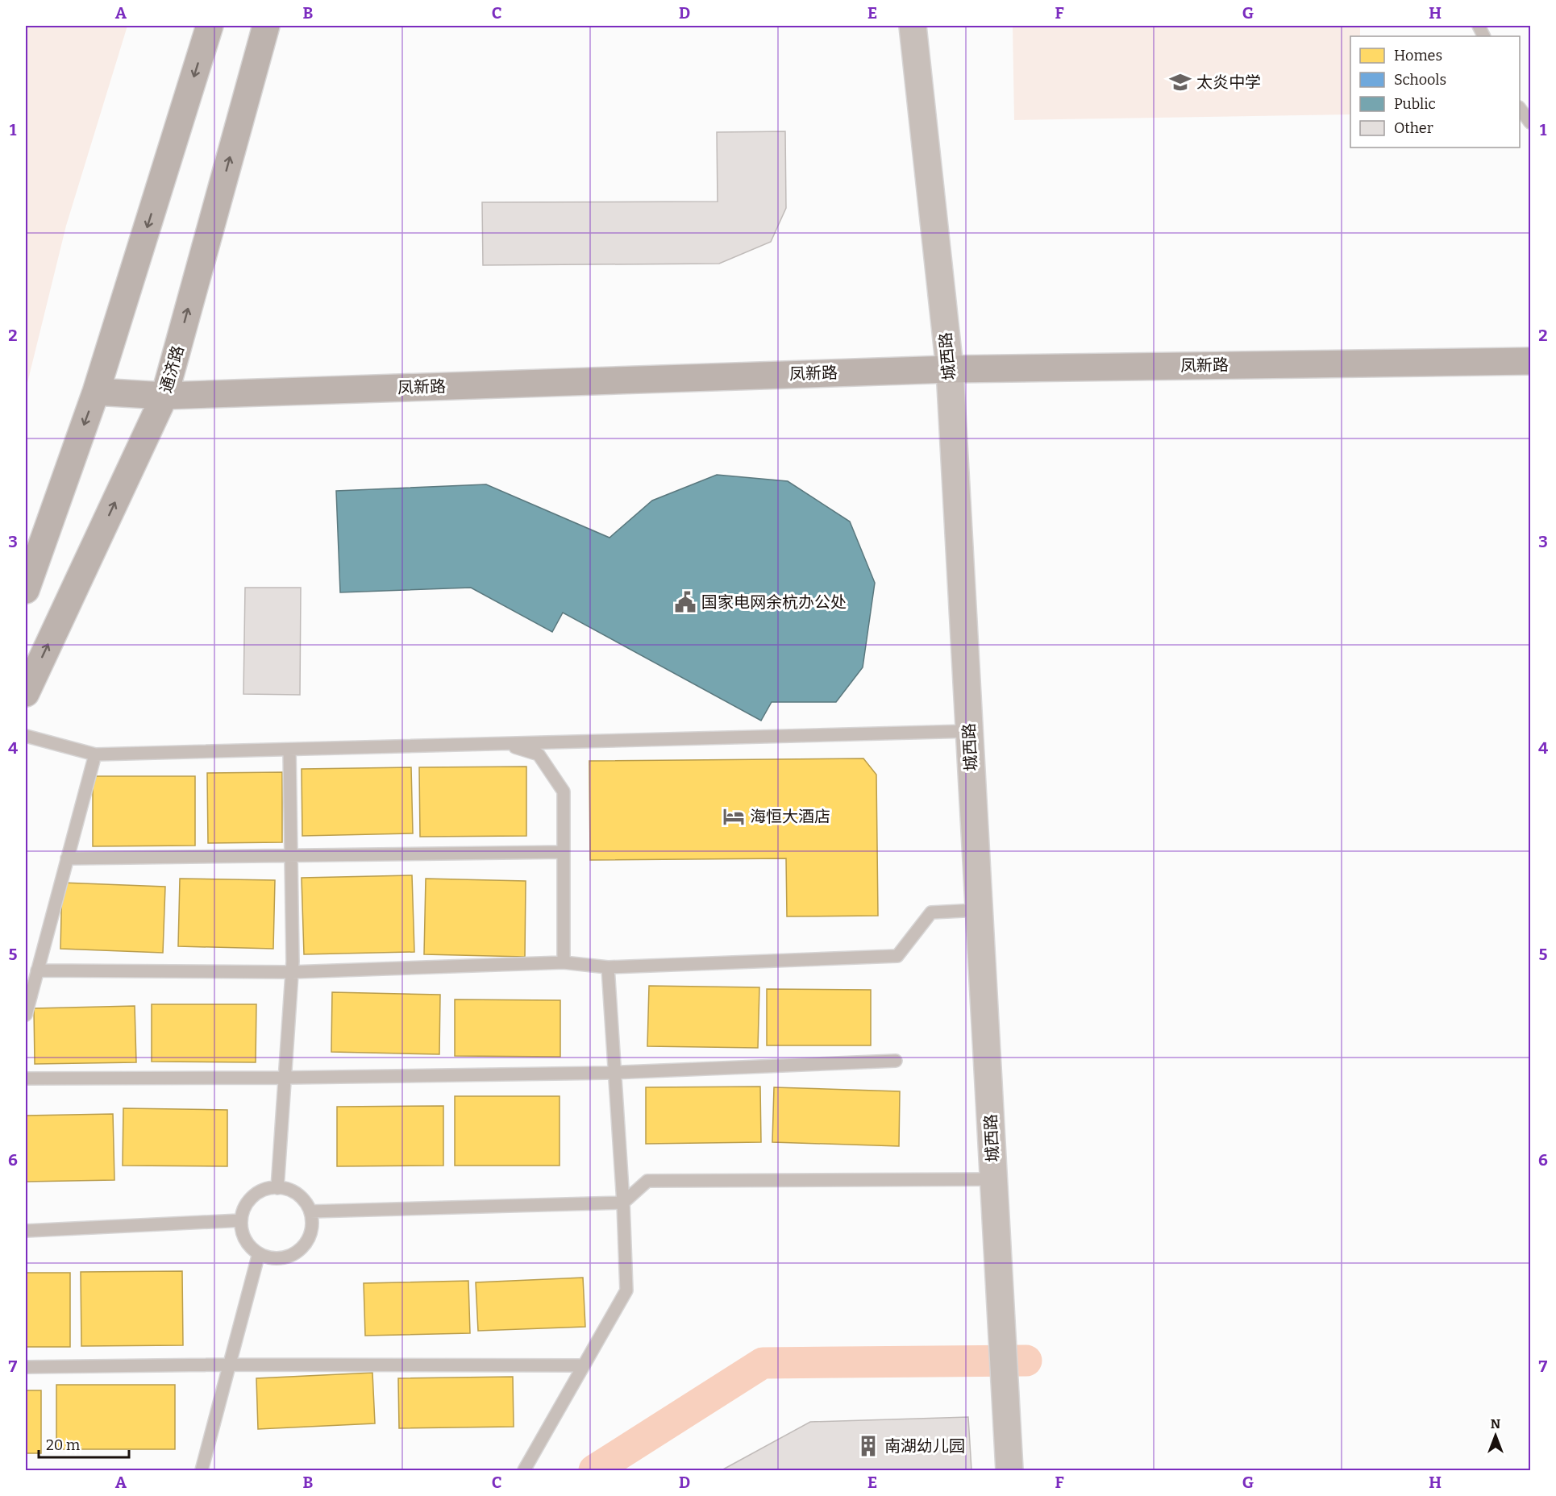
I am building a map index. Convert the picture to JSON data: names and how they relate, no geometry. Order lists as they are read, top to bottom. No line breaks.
{"streets":{"main road":["凤新路","通济路"],"street":["城西路"]},"crossings":[["城西路","凤新路"],["凤新路","通济路"]],"places":{"school or university":["太炎中学"],"public building":["国家电网余杭办公处"],"hotel":["海恒大酒店"],"building":["南湖幼儿园"]},"legend":["Homes","Schools","Public","Other"],"scale_bar":"20 m","north":"top","grid":{"columns":["A","B","C","D","E","F","G","H"],"rows":["1","2","3","4","5","6","7"]}}
